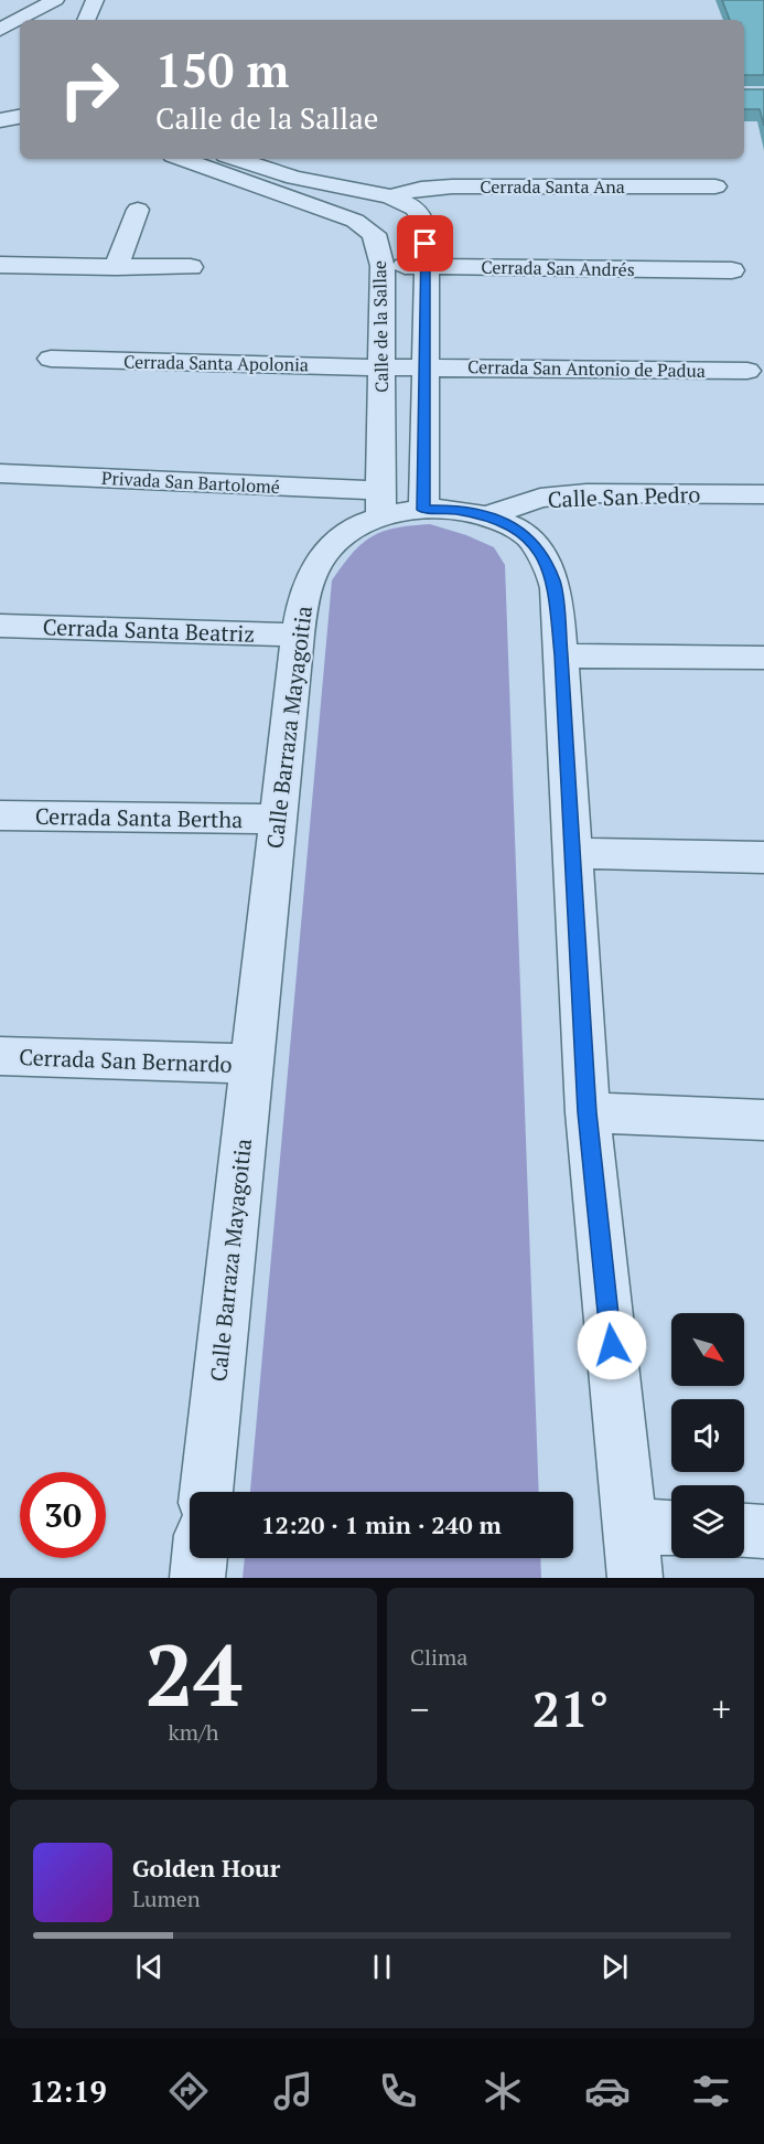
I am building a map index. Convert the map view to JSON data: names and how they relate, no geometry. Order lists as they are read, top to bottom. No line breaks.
{"streets":{"street":["Cerrada Santa Ana","Cerrada San Andrés","Calle de la Sallae","Cerrada Santa Apolonia","Cerrada San Antonio de Padua","Privada San Bartolomé","Calle San Pedro","Cerrada Santa Beatriz","Calle Barraza Mayagoitia","Cerrada Santa Bertha","Cerrada San Bernardo"]},"crossings":[["Cerrada Santa Ana","Calle de la Sallae"],["Cerrada San Andrés","Calle de la Sallae"],["Calle de la Sallae","Cerrada Santa Apolonia"],["Calle de la Sallae","Cerrada San Antonio de Padua"],["Calle de la Sallae","Privada San Bartolomé"],["Calle de la Sallae","Calle Barraza Mayagoitia"],["Cerrada Santa Apolonia","Cerrada San Antonio de Padua"],["Privada San Bartolomé","Calle Barraza Mayagoitia"],["Calle San Pedro","Calle Barraza Mayagoitia"],["Cerrada Santa Beatriz","Calle Barraza Mayagoitia"],["Calle Barraza Mayagoitia","Cerrada Santa Bertha"],["Calle Barraza Mayagoitia","Cerrada San Bernardo"]],"north":"bottom right","page":{"turn":["150 m","Calle de la Sallae"],"limit":"30","trip":"12:20 · 1 min · 240 m","tile":[["24","km/h"],"Clima"],"heat":["−","21°","+"],"song":["Golden Hour","Lumen"],"tabs":"12:19"}}
